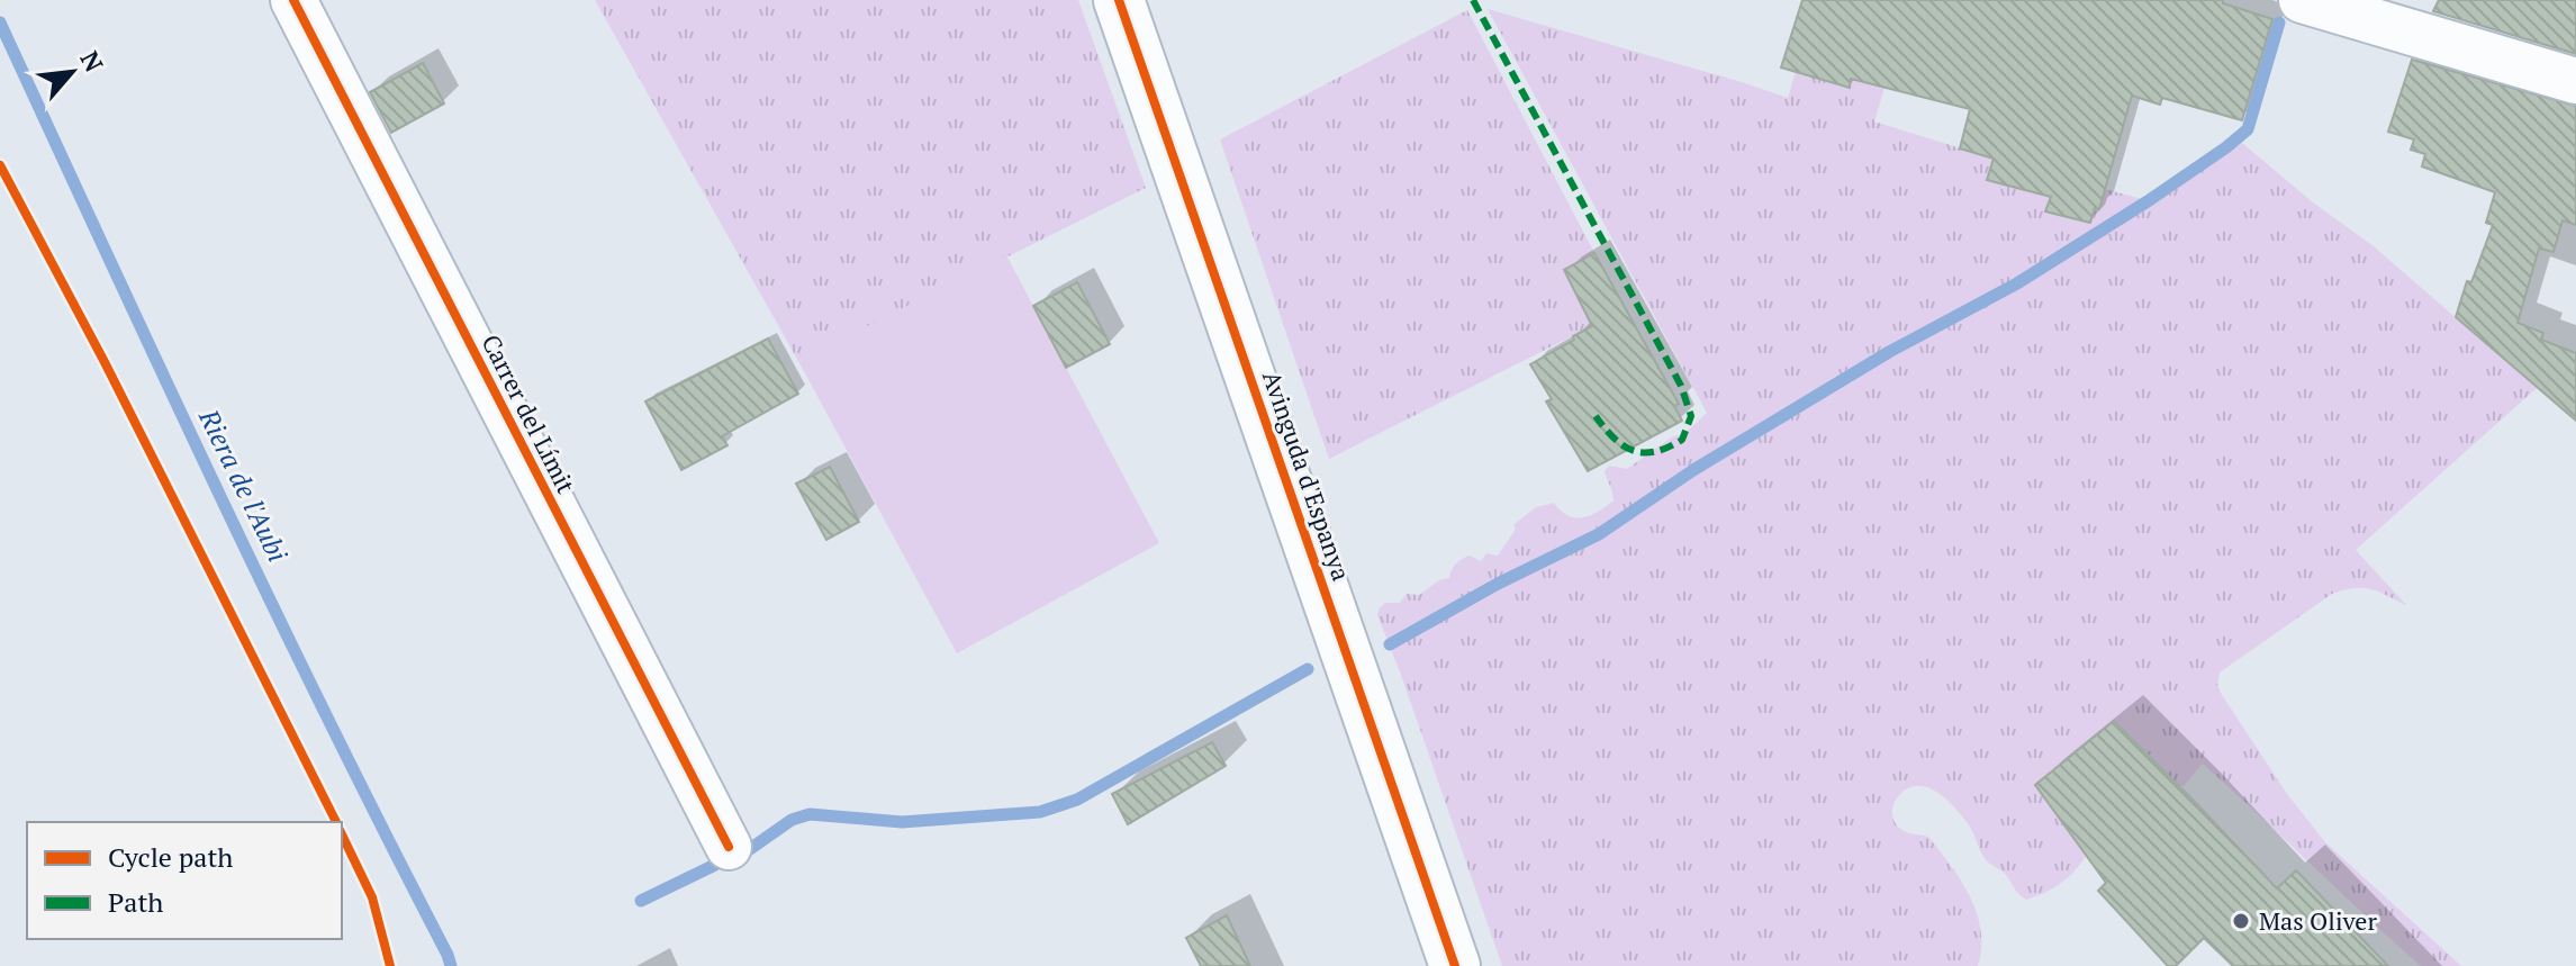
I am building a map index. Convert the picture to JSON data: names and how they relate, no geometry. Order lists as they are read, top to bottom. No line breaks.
{"streets":{"main road":["Avinguda d'Espanya"],"street":["Carrer del Límit"]},"water":["Riera de l'Aubi"],"places":["Mas Oliver"],"legend":["Cycle path","Path"],"north":"top right"}
